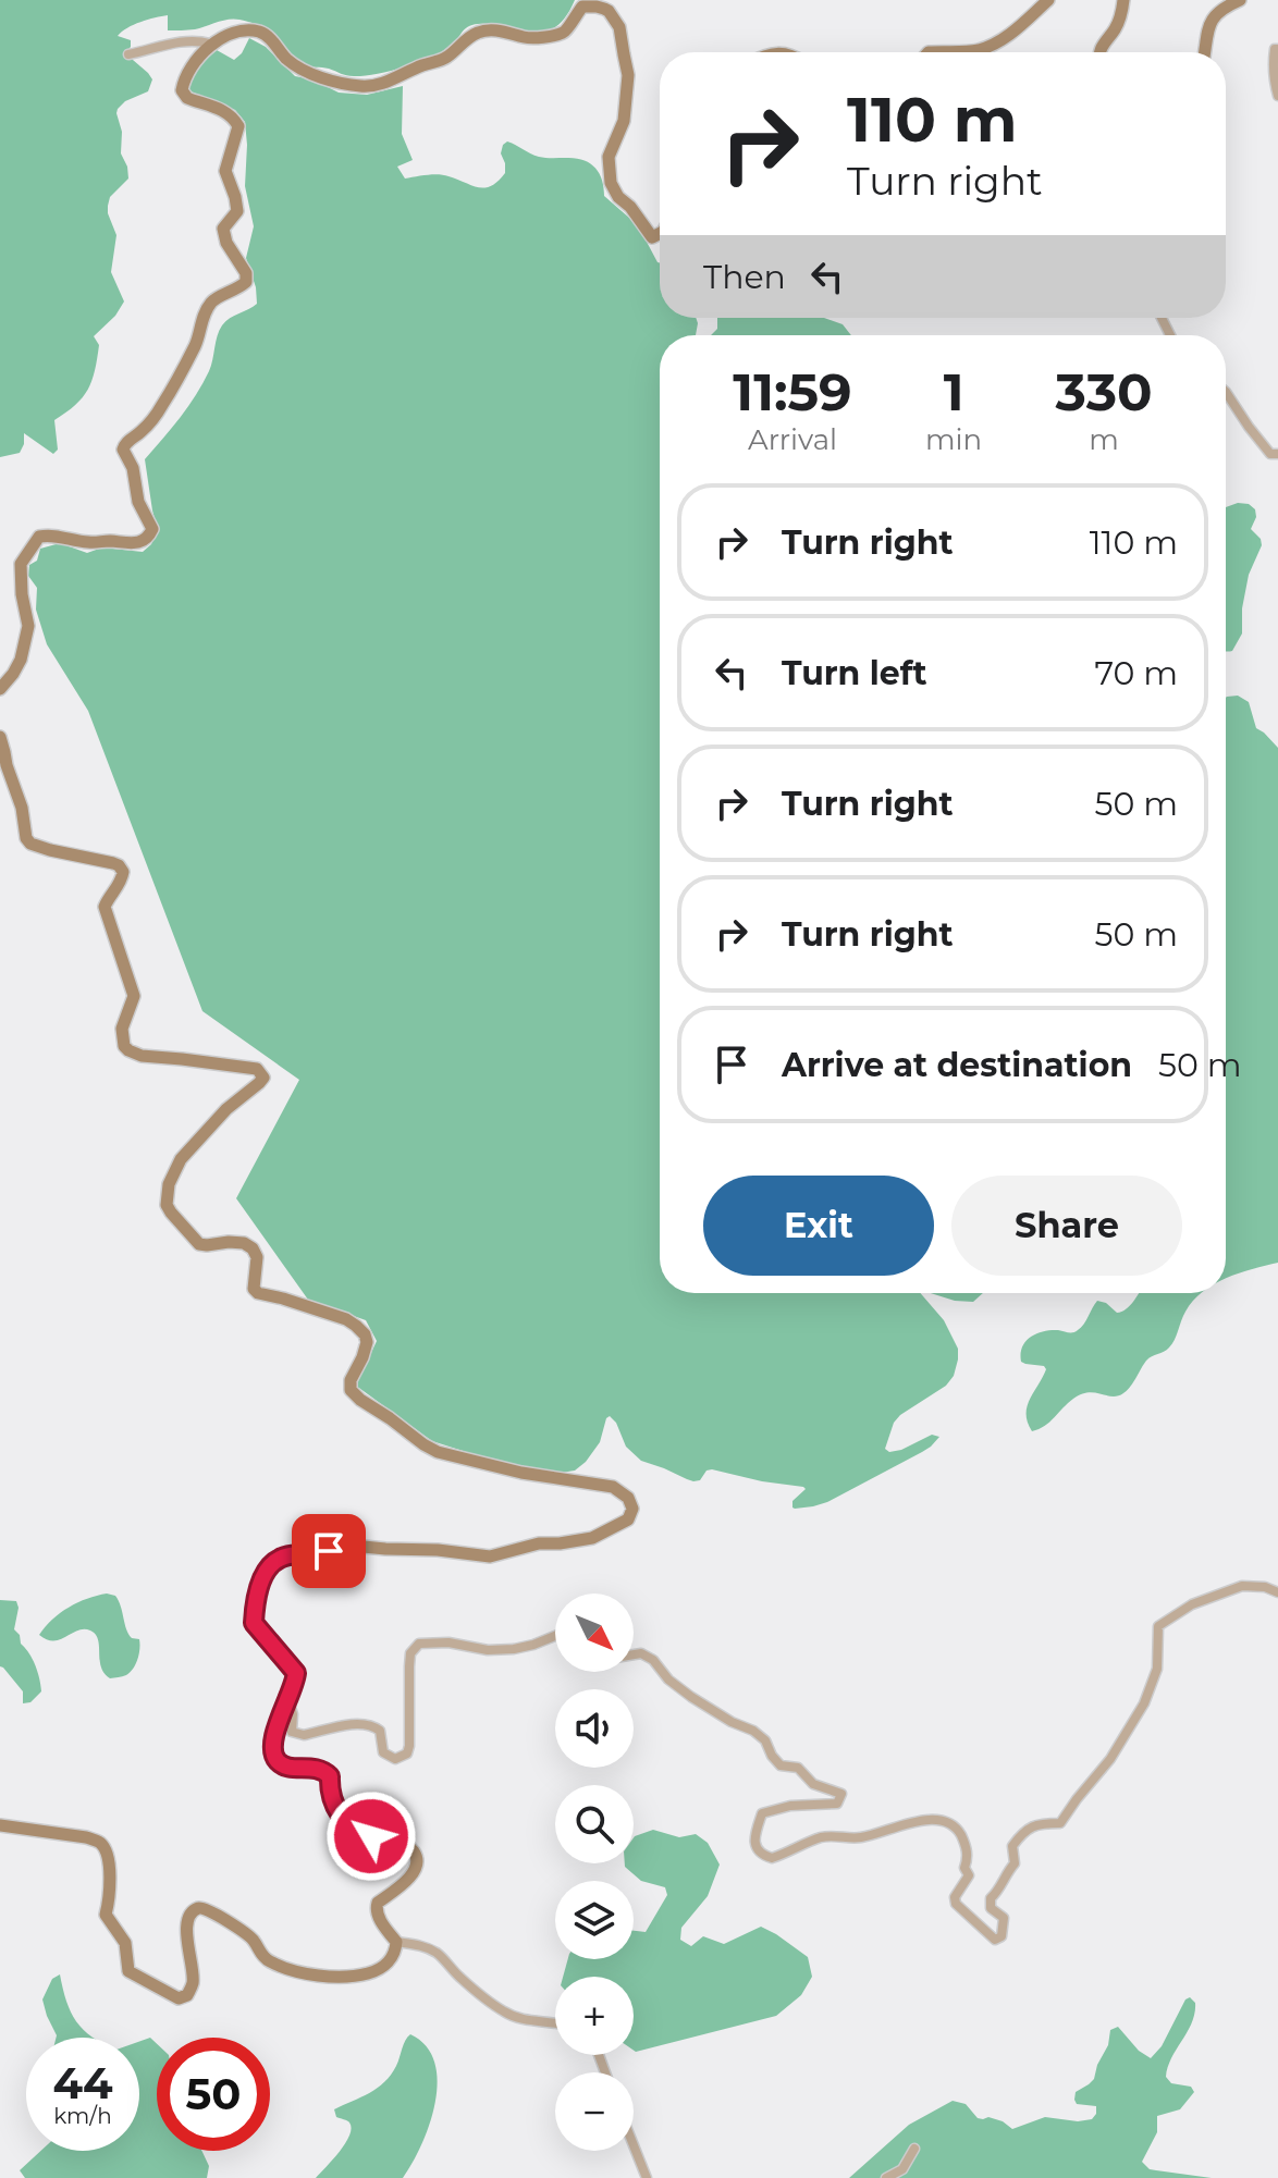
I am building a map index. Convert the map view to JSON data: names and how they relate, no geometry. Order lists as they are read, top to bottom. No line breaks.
{"north":"bottom right","page":{"turn":["110 m","Turn right"],"then":"Then","eta":["11:59","Arrival","1","min","330","m"],"list":[{"name":"Turn right","value":"110 m"},{"name":"Turn left","value":"70 m"},{"name":"Turn right","value":"50 m"},{"name":"Turn right","value":"50 m"},{"name":"Arrive at destination","value":"50 m"}],"buttons":["Exit","Share"],"map_buttons":["+","−"],"speed":"44 km/h","limit":"50"}}
